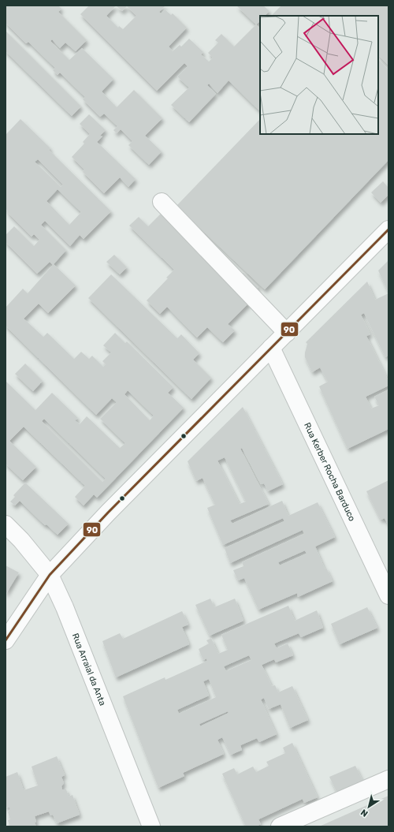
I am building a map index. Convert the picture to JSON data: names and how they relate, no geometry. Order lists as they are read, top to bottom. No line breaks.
{"streets":{"street":["Rua Kerber Rocha Barduco","Rua Arraial da Anta"]},"lines":["transit line 90"],"north":"bottom left"}
